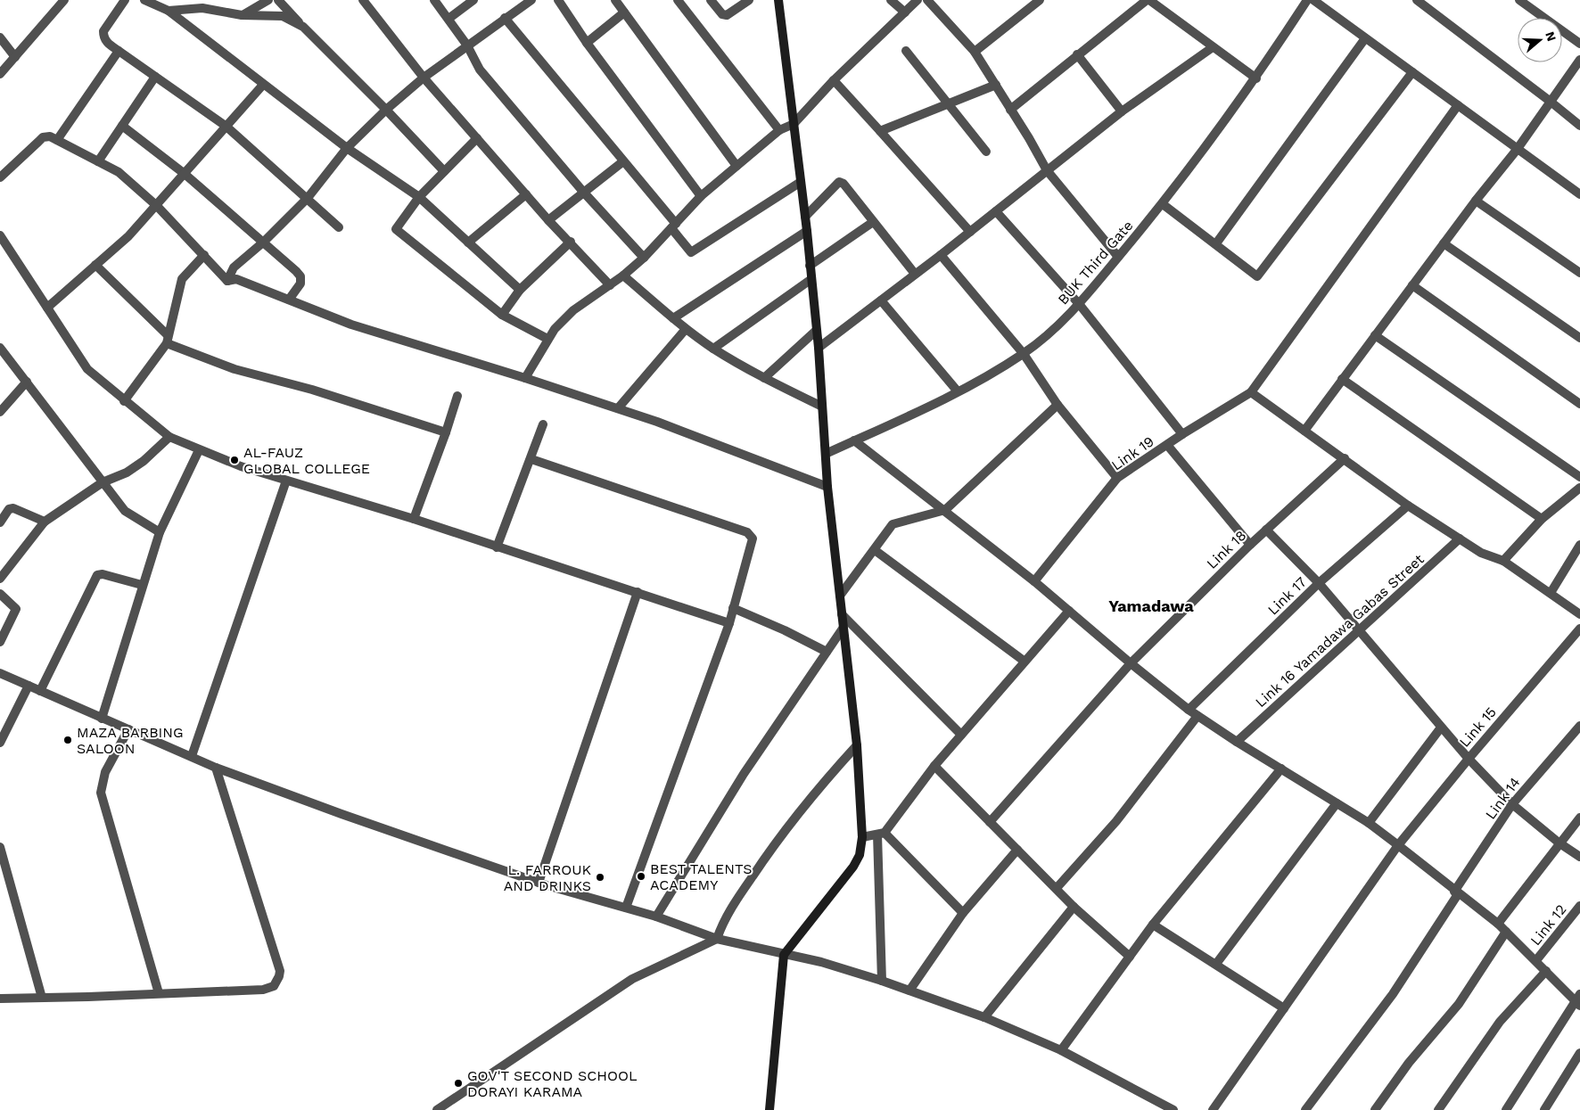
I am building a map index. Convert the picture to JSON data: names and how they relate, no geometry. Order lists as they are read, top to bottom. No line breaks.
{"streets":{"street":["BUK Third Gate","Link 19","Link 18","Link 17","Link 16 Yamadawa Gabas Street","Link 15","Link 14","Link 12"]},"districts":["Yamadawa"],"places":["AL-FAUZ GLOBAL COLLEGE","MAZA BARBING SALOON","BEST TALENTS ACADEMY","L. FARROUK AND DRINKS","GOV'T SECOND SCHOOL DORAYI KARAMA"],"north":"right"}
